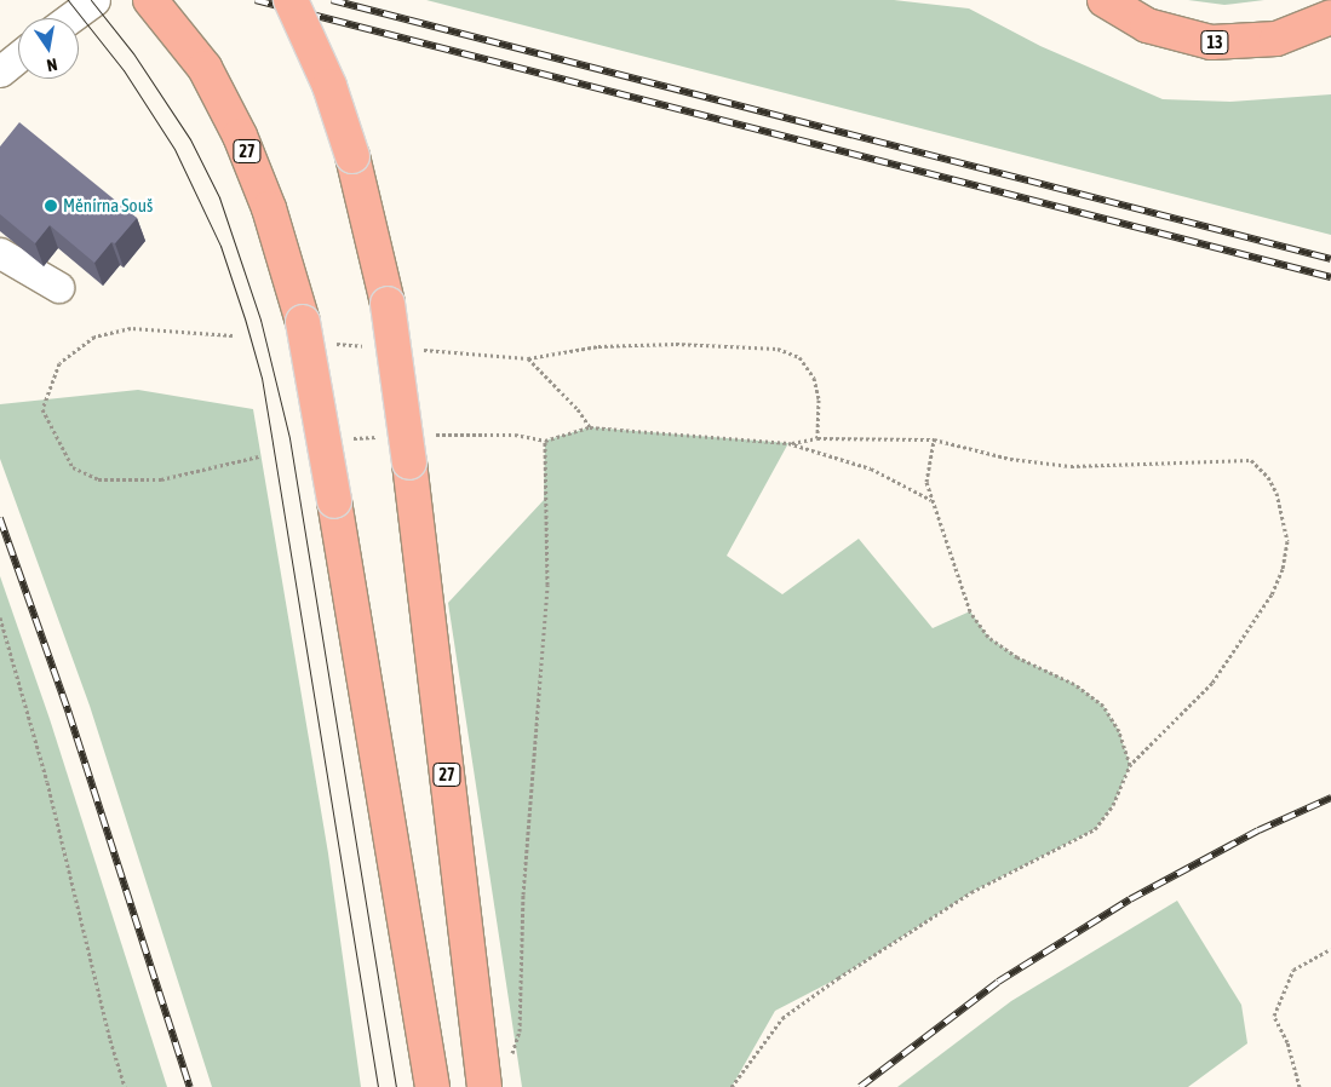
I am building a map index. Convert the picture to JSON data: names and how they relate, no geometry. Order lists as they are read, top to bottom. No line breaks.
{"streets":{"highway":["13","27"]},"places":["Měnírna Souš"],"north":"bottom"}
